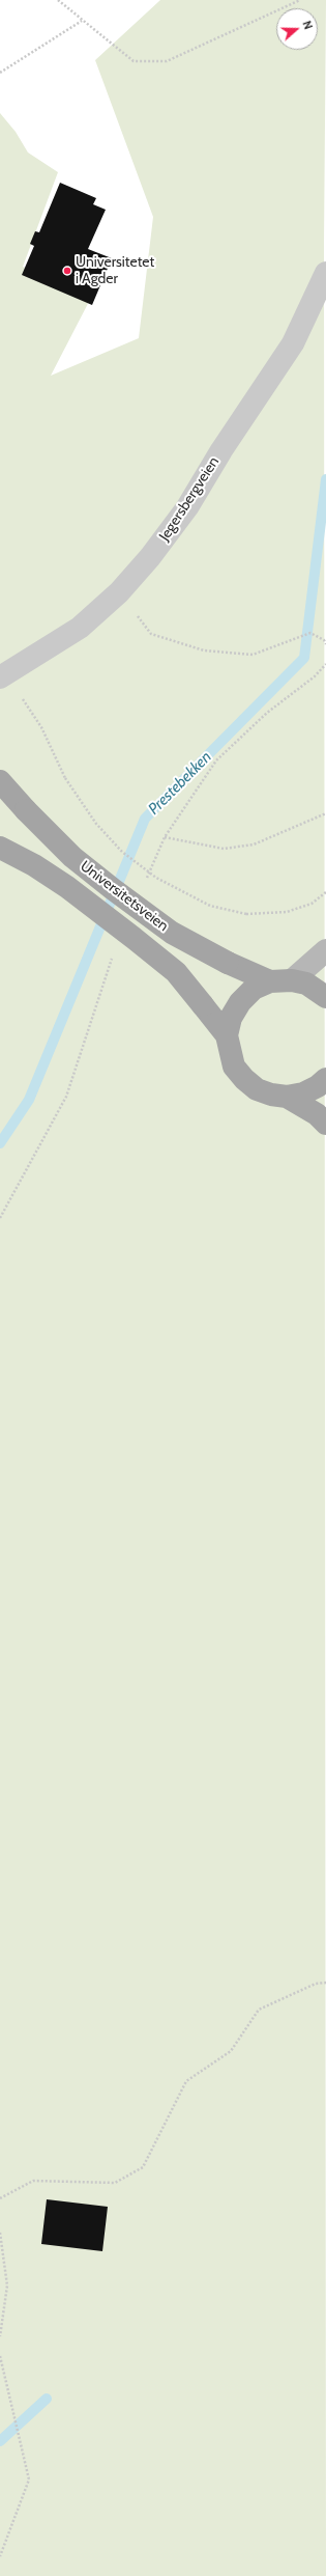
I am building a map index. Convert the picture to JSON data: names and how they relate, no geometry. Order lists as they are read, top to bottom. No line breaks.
{"streets":{"main road":["Universitetsveien"],"street":["Jegersbergveien"]},"water":["Prestebekken"],"places":["Universitetet i Agder"],"north":"right"}
